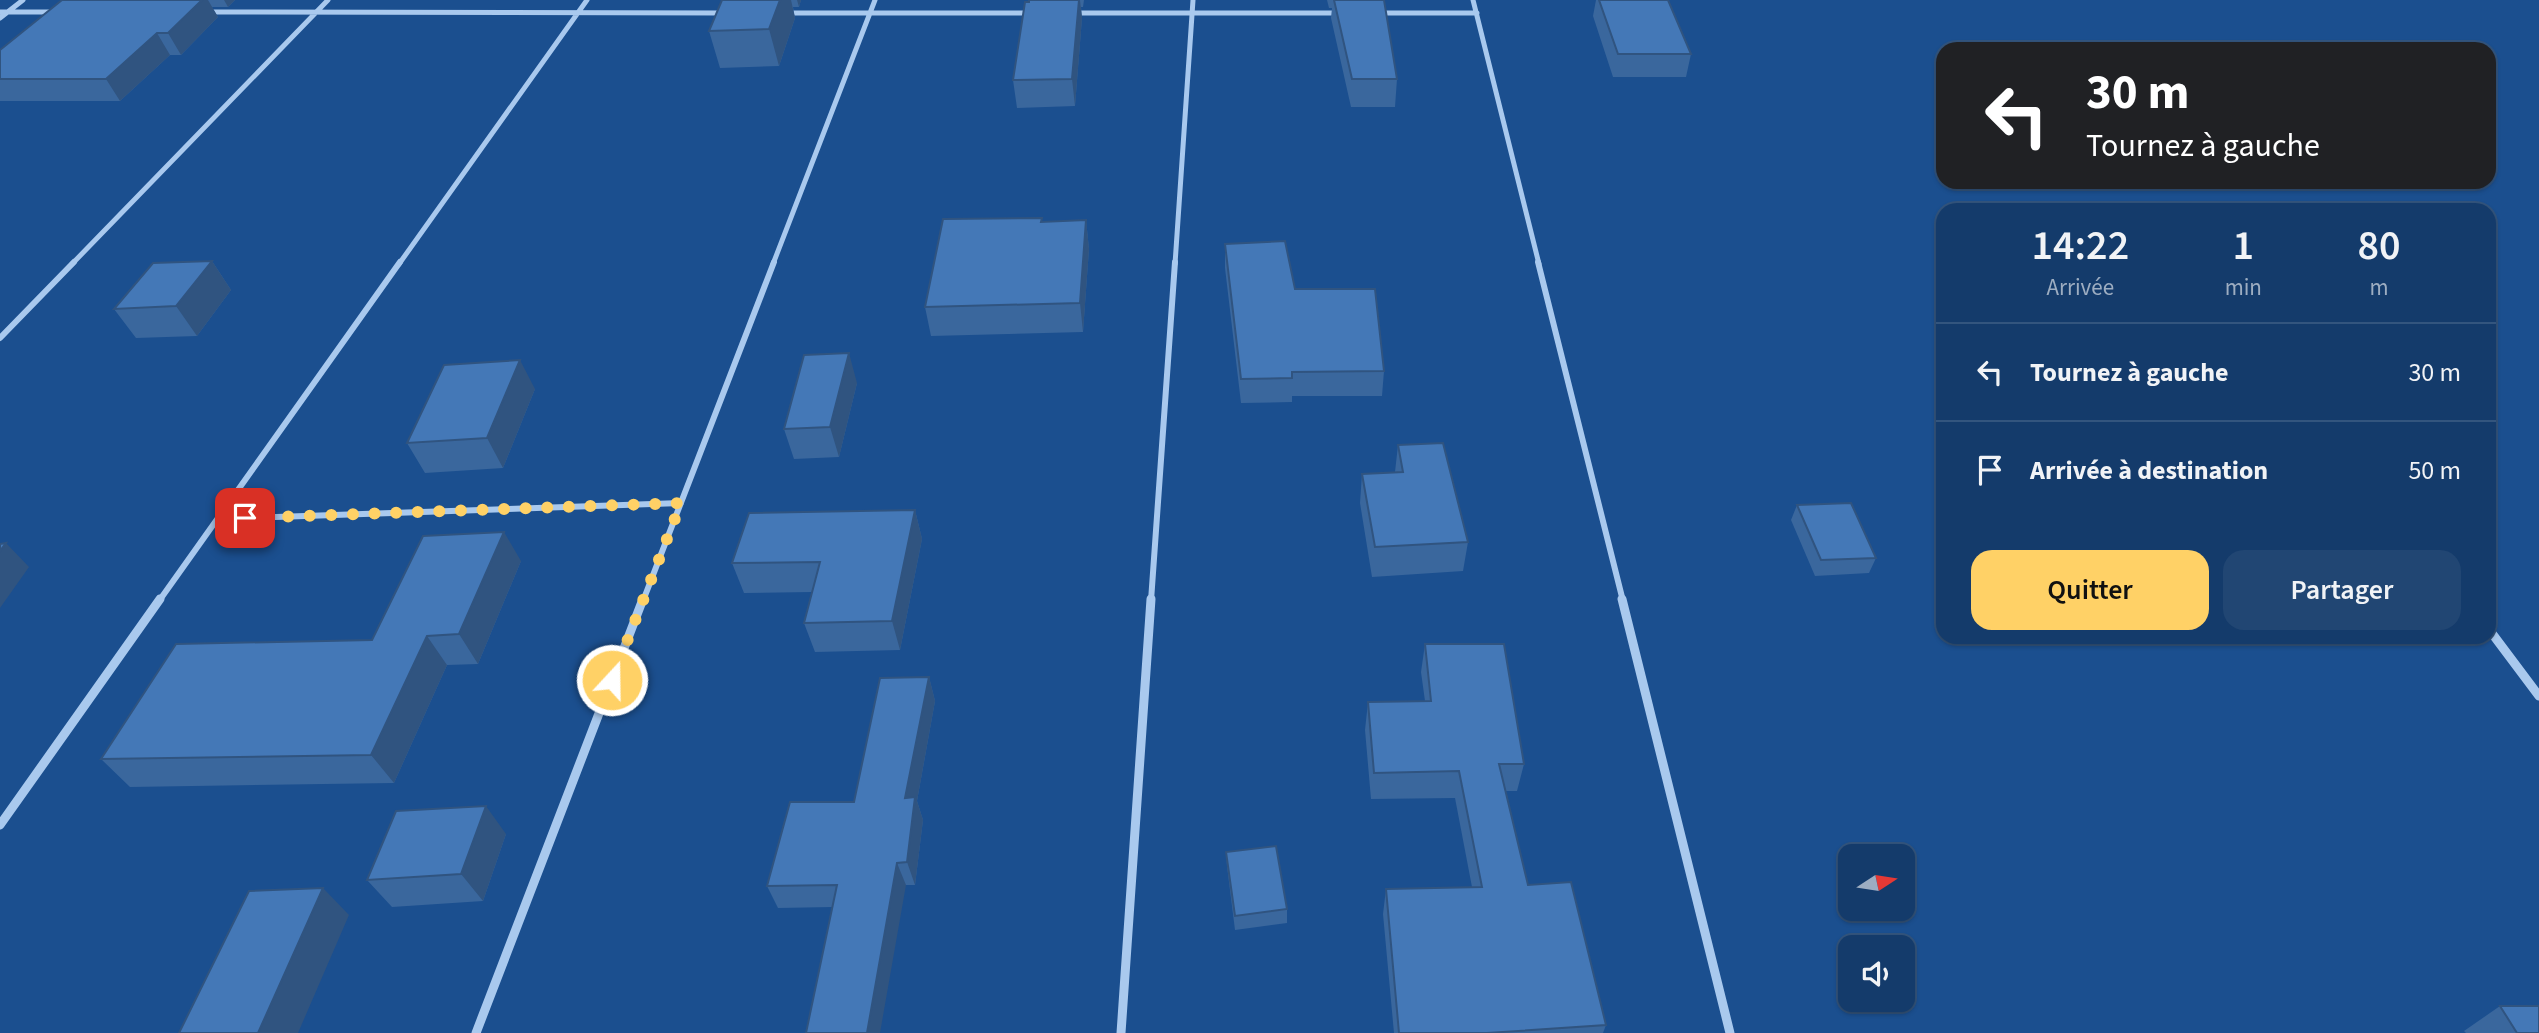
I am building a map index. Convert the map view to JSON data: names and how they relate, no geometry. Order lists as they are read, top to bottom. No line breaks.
{"north":"right","page":{"turn":["30 m","Tournez à gauche"],"eta":["14:22","Arrivée","1","min","80","m"],"list":[{"name":"Tournez à gauche","value":"30 m"},{"name":"Arrivée à destination","value":"50 m"}],"buttons":["Quitter","Partager"]}}
